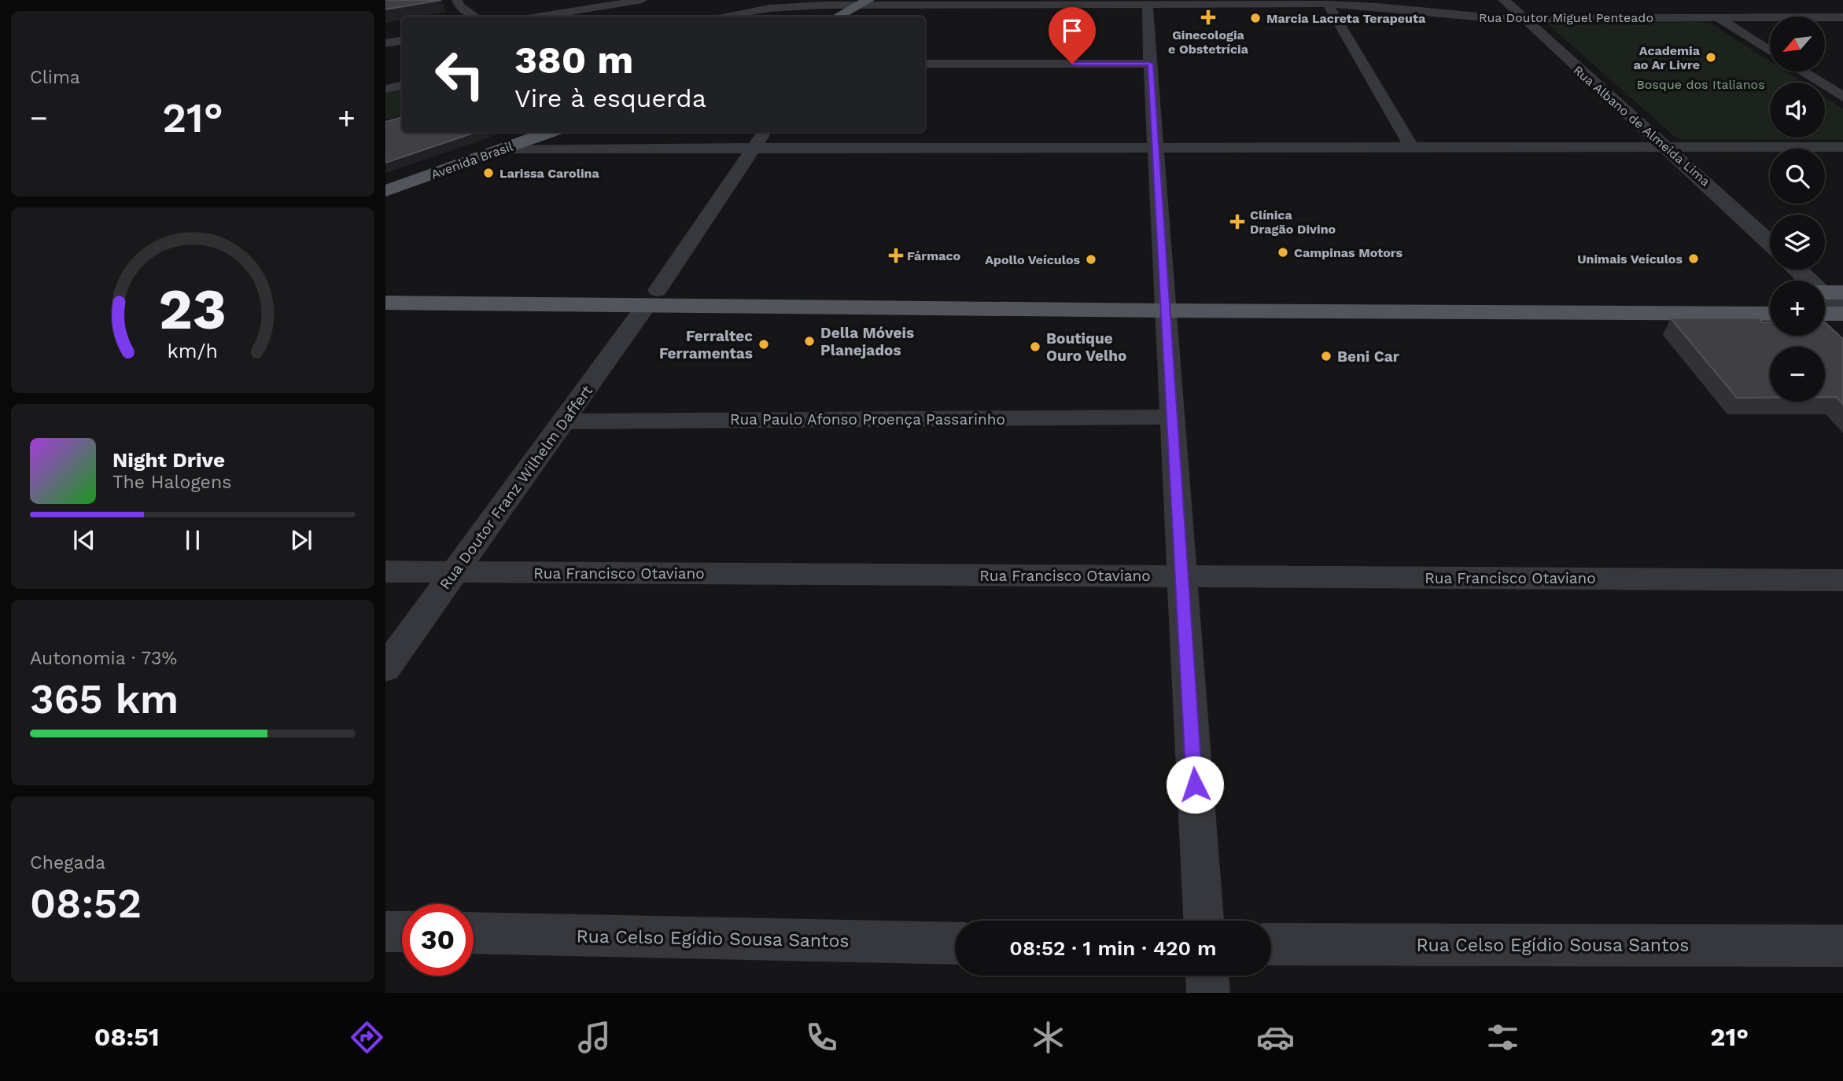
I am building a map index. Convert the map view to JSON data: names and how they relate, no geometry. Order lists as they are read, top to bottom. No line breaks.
{"streets":{"main road":["Avenida Brasil"],"street":["Rua Doutor Miguel Penteado","Rua Albano de Almeida Lima","Rua Paulo Afonso Proença Passarinho","Rua Doutor Franz Wilhelm Daffert","Rua Francisco Otaviano","Rua Celso Egídio Sousa Santos"]},"crossings":[["Rua Doutor Miguel Penteado","Rua Albano de Almeida Lima"],["Rua Paulo Afonso Proença Passarinho","Rua Doutor Franz Wilhelm Daffert"],["Rua Doutor Franz Wilhelm Daffert","Rua Francisco Otaviano"]],"parks":["Bosque dos Italianos"],"places":{"health":["Ginecologia e Obstetrícia","Clínica Dragão Divino","Fármaco"],"other":["Marcia Lacreta Terapeuta","Academia ao Ar Livre","Larissa Carolina","Campinas Motors","Unimais Veículos","Apollo Veículos","Della Móveis Planejados","Ferraltec Ferramentas","Boutique Ouro Velho","Beni Car"]},"north":"bottom left","page":{"tile":["Clima",["Autonomia · 73%","365 km"],["Chegada","08:52"]],"map_buttons":["+","−"],"turn":["380 m","Vire à esquerda"],"heat":["−","21°","+"],"song":["Night Drive","The Halogens"],"limit":"30","trip":"08:52 · 1 min · 420 m","tabs":["08:51","21°"],"gauge":["23","km/h"]}}
